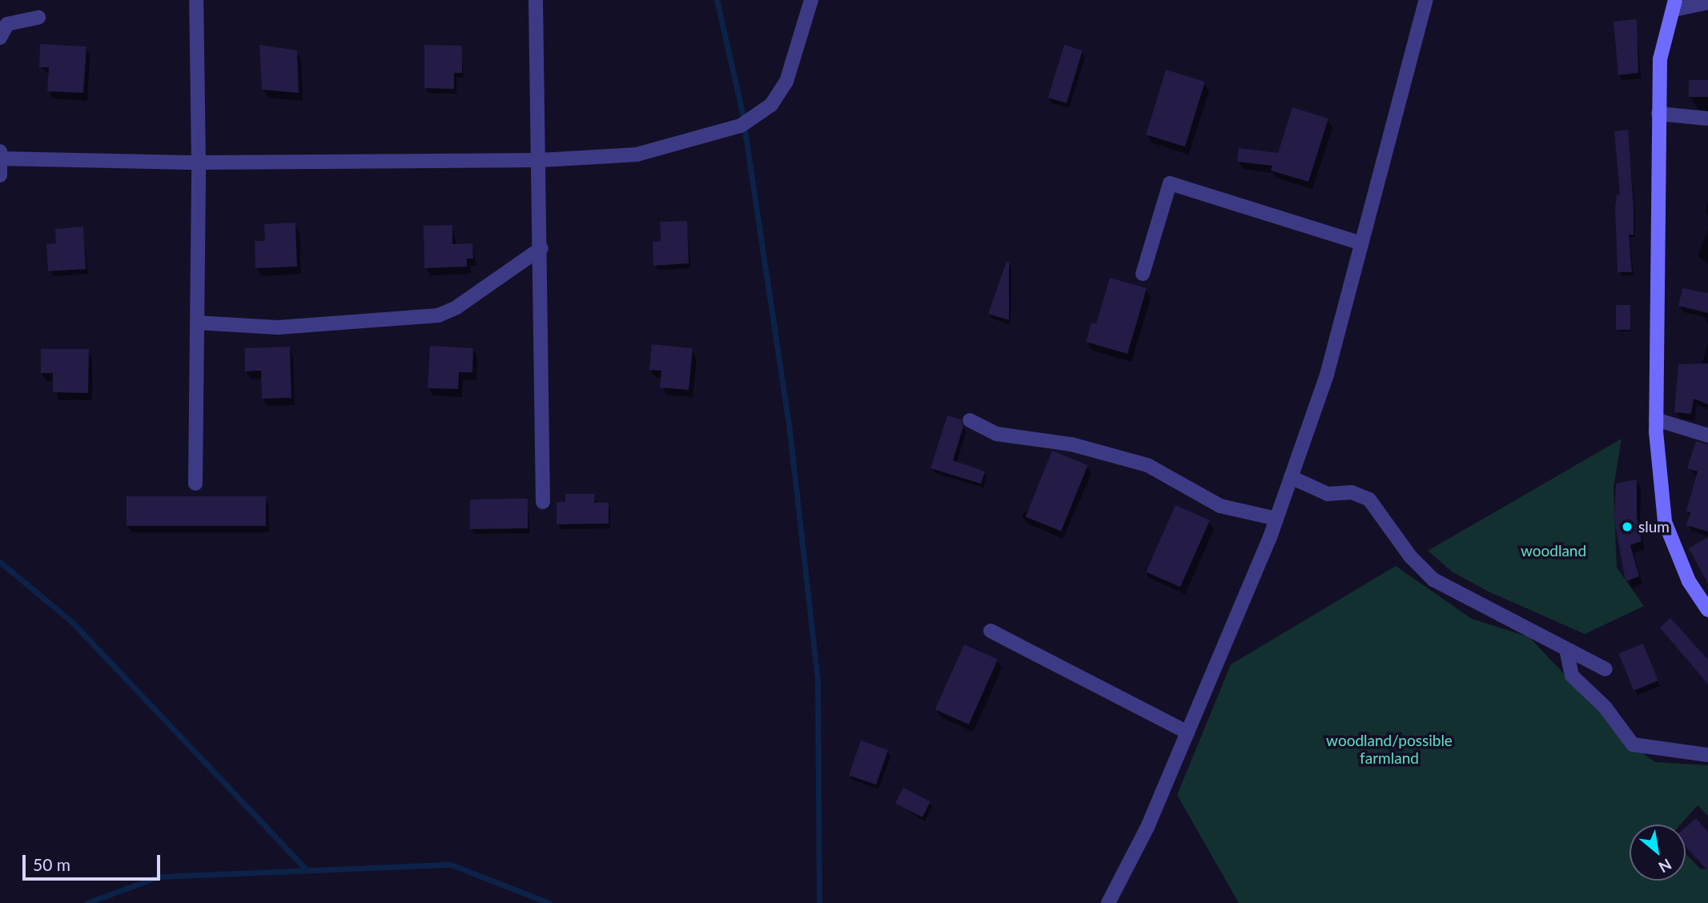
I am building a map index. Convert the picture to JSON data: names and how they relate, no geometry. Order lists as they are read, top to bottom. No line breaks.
{"parks":["woodland","woodland/possible farmland"],"places":["slum"],"scale_bar":"50 m","north":"bottom right"}
